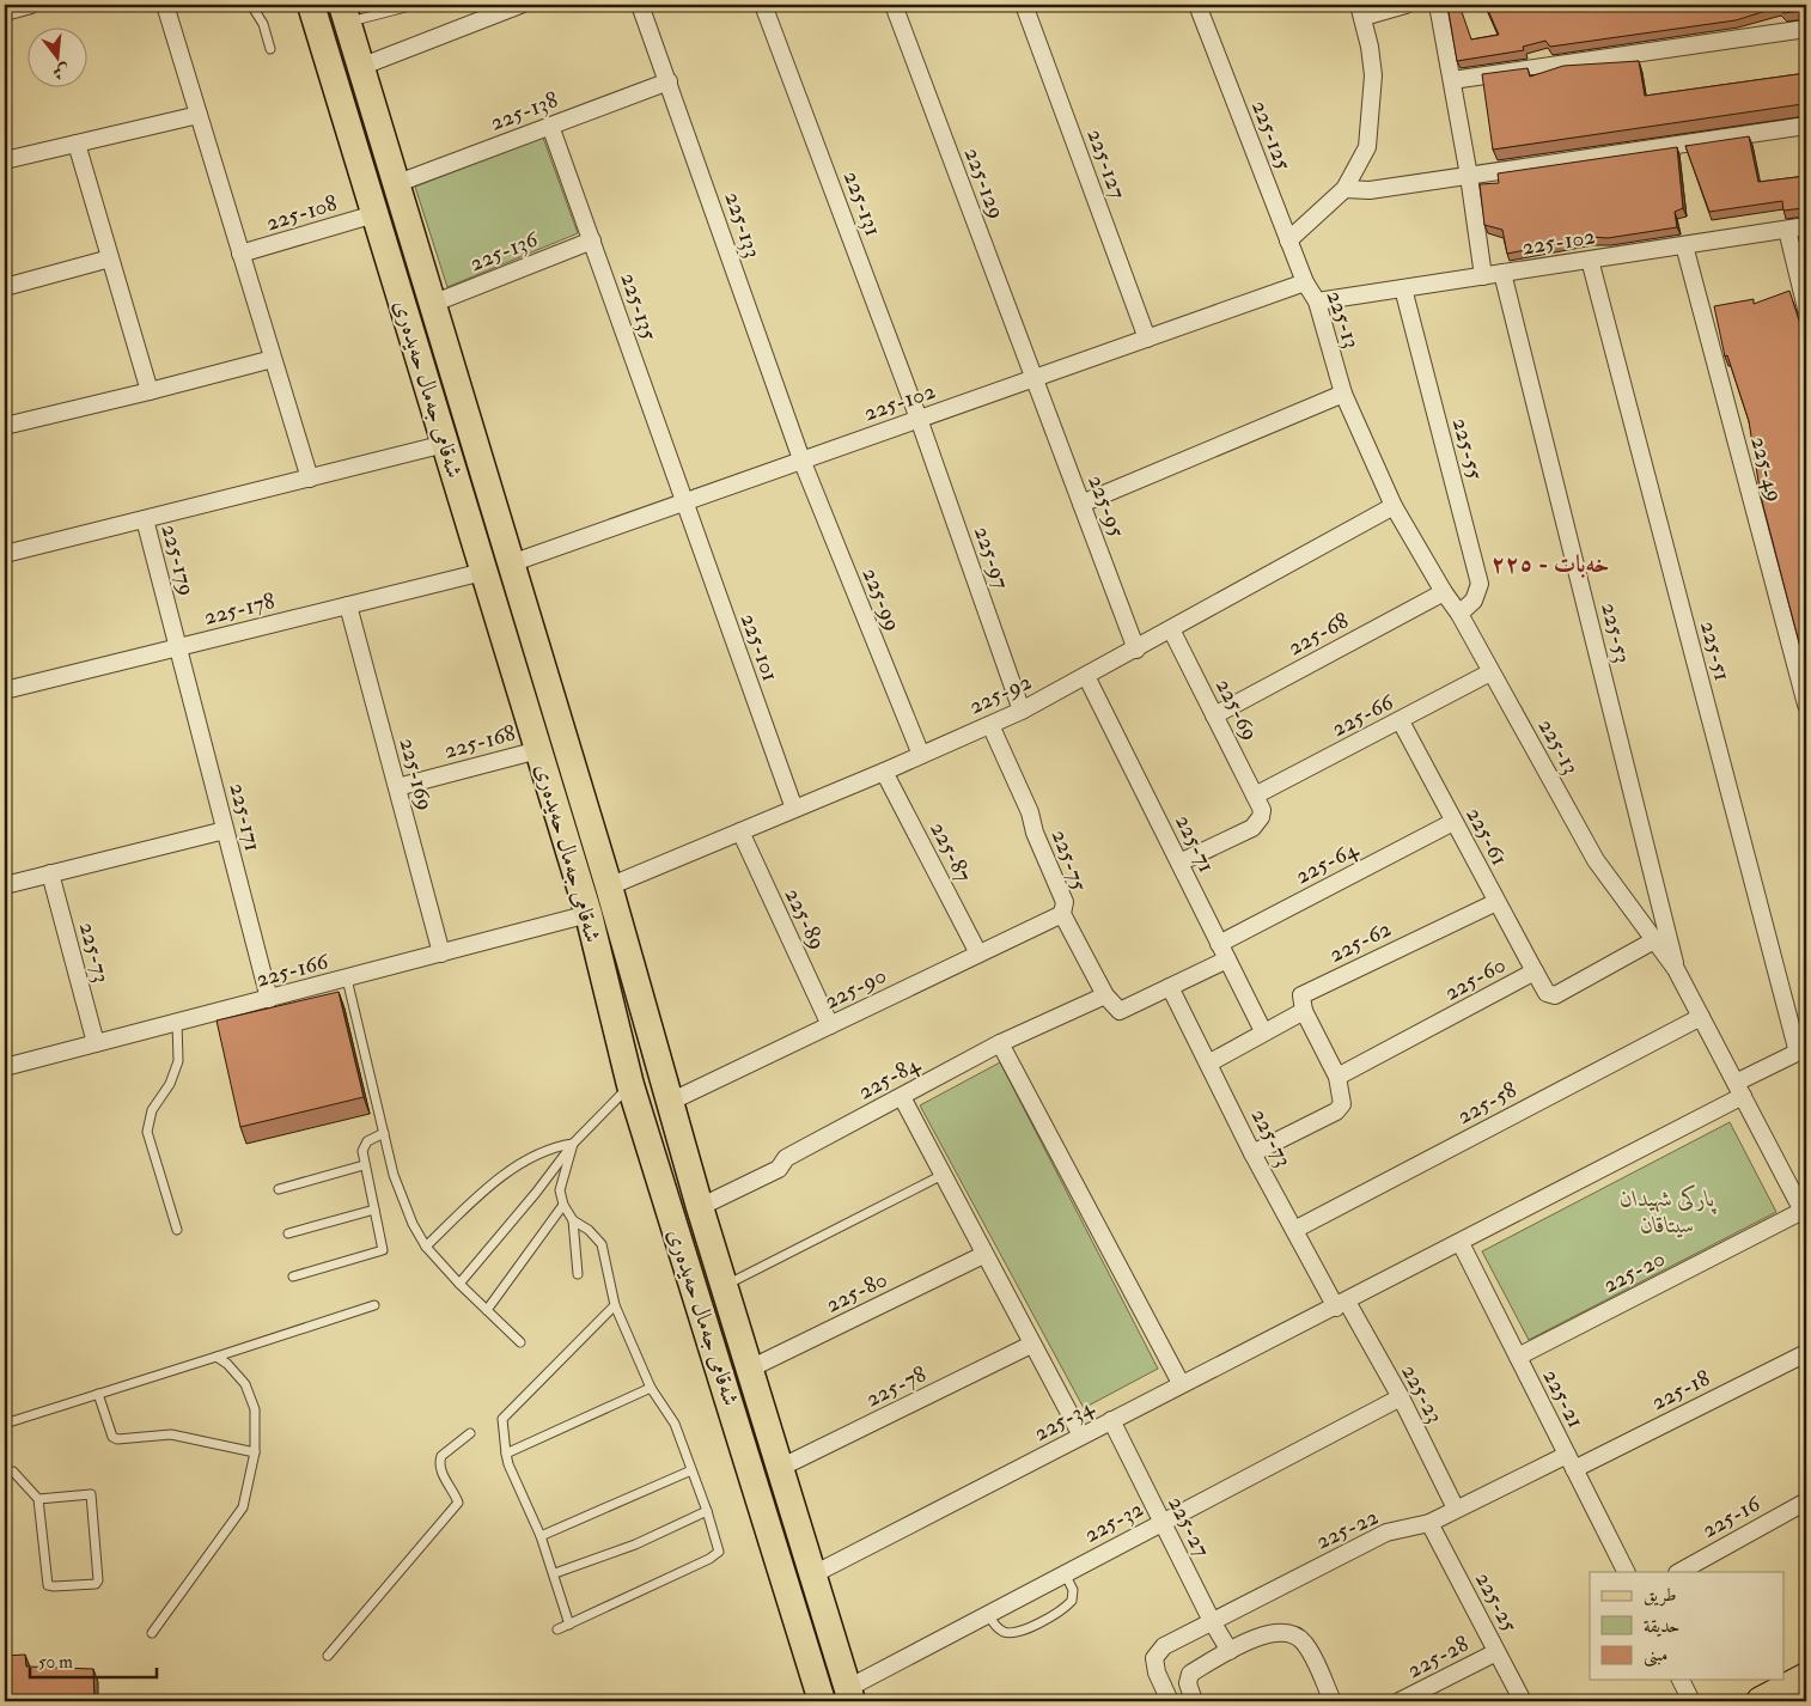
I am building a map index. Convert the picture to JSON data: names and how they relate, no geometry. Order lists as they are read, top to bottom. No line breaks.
{"streets":{"main road":["شەقامی جەمال حەیدەری"],"street":["225-138","225-125","225-127","225-129","225-131","225-108","225-133","225-102","225-136","225-135","225-13","225-55","225-49","225-95","225-97","225-179","225-99","225-178","225-53","225-68","225-101","225-51","225-92","225-69","225-66","225-168","225-169","225-171","225-61","225-71","225-87","225-75","225-64","225-89","225-62","225-73","225-166","225-60","225-90","225-84","225-58","225-20","225-80","225-78","225-18","225-23","225-21","225-34","225-16","225-32","225-27","225-22","225-25","225-28"]},"crossings":[["225-138","225-133"],["225-138","225-135"],["225-138","شەقامی جەمال حەیدەری"],["225-125","225-102"],["225-125","225-13"],["225-127","225-102"],["225-129","225-102"],["225-129","225-95"],["225-131","225-102"],["225-131","225-97"],["225-108","شەقامی جەمال حەیدەری"],["225-133","225-102"],["225-133","225-99"],["225-102","225-135"],["225-102","225-13"],["225-102","شەقامی جەمال حەیدەری"],["225-102","225-55"],["225-102","225-49"],["225-102","225-95"],["225-102","225-97"],["225-102","225-99"],["225-102","225-53"],["225-102","225-101"],["225-102","225-51"],["225-136","225-135"],["225-136","شەقامی جەمال حەیدەری"],["225-135","225-101"],["225-13","225-55"],["225-13","225-53"],["225-13","225-68"],["225-13","225-92"],["225-13","225-66"],["225-13","225-60"],["225-13","225-58"],["225-13","225-20"],["225-13","225-34"],["شەقامی جەمال حەیدەری","225-178"],["شەقامی جەمال حەیدەری","225-92"],["شەقامی جەمال حەیدەری","225-168"],["شەقامی جەمال حەیدەری","225-166"],["شەقامی جەمال حەیدەری","225-90"],["شەقامی جەمال حەیدەری","225-84"],["شەقامی جەمال حەیدەری","225-80"],["شەقامی جەمال حەیدەری","225-78"],["شەقامی جەمال حەیدەری","225-34"],["شەقامی جەمال حەیدەری","225-32"],["225-95","225-92"],["225-97","225-92"],["225-179","225-178"],["225-179","225-171"],["225-99","225-92"],["225-178","225-169"],["225-178","225-171"],["225-68","225-69"],["225-101","225-92"],["225-51","225-34"],["225-92","225-69"],["225-92","225-71"],["225-92","225-87"],["225-92","225-75"],["225-92","225-89"],["225-69","225-66"],["225-66","225-61"],["225-168","225-169"],["225-169","225-166"],["225-171","225-166"],["225-61","225-64"],["225-61","225-62"],["225-61","225-60"],["225-71","225-64"],["225-87","225-90"],["225-75","225-90"],["225-75","225-84"],["225-89","225-90"],["225-73","225-166"],["225-73","225-84"],["225-73","225-58"],["225-73","225-23"],["225-73","225-34"],["225-20","225-21"],["225-18","225-21"],["225-18","225-22"],["225-23","225-34"],["225-23","225-32"],["225-23","225-22"],["225-21","225-34"],["225-21","225-22"],["225-34","225-27"],["225-32","225-27"],["225-27","225-22"],["225-22","225-25"],["225-25","225-28"]],"districts":["خەبات - ٢٢٥"],"parks":["پارکی شهیدان سیتاقان"],"legend":["طريق","حديقة","مبنى"],"scale_bar":"50 m","north":"bottom"}
